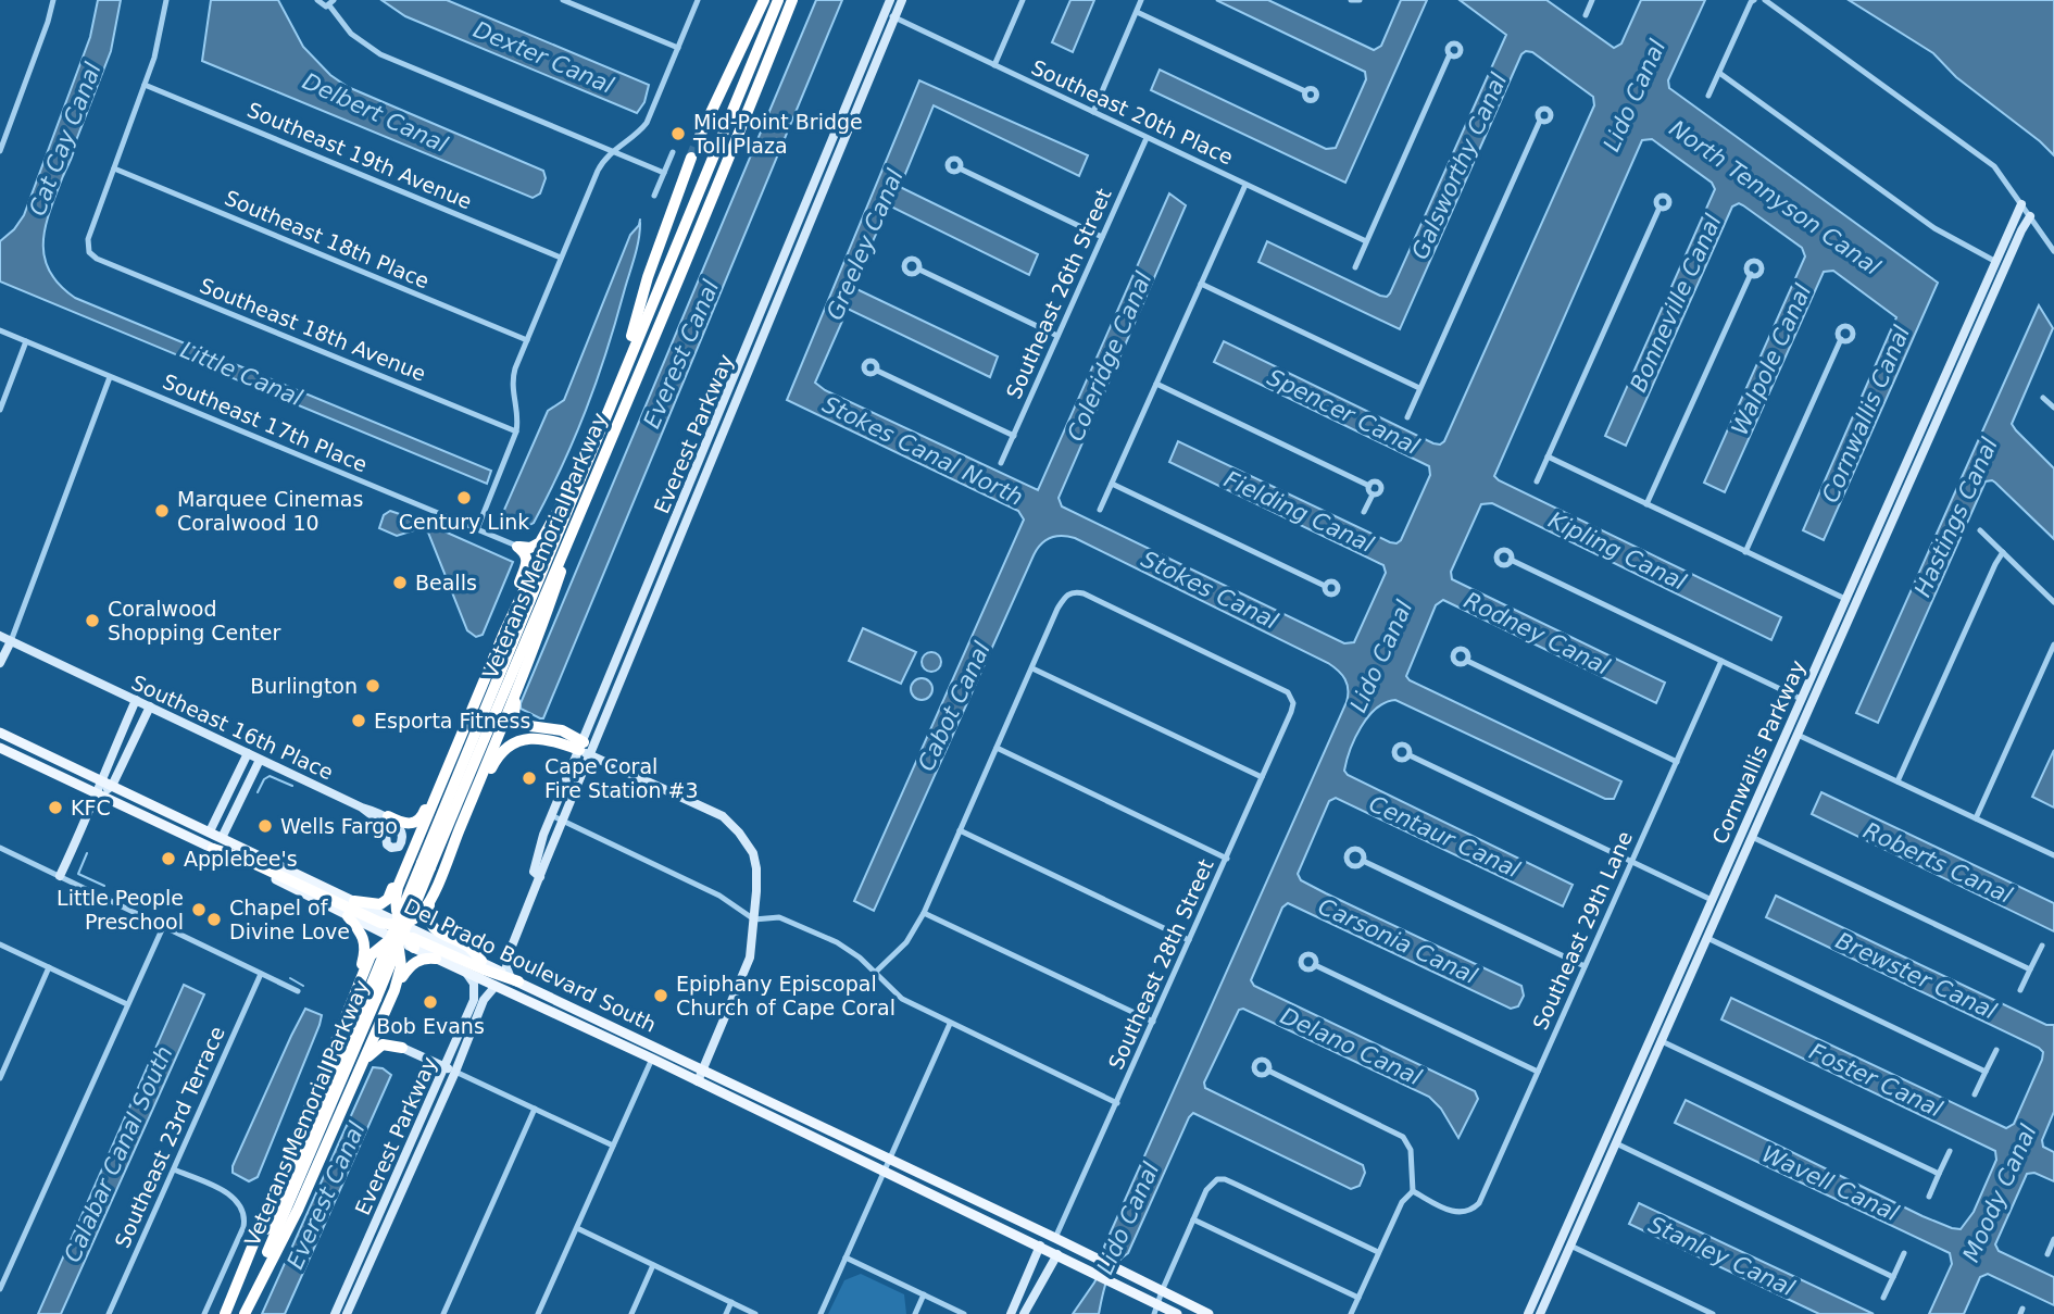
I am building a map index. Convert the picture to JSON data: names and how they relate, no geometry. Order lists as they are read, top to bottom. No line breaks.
{"streets":{"highway":["Veterans Memorial Parkway"],"main road":["Del Prado Boulevard South"],"street":["Southeast 20th Place","Southeast 19th Avenue","Southeast 18th Place","Southeast 26th Street","Southeast 18th Avenue","Southeast 17th Place","Everest Parkway","Southeast 16th Place","Cornwallis Parkway","Southeast 29th Lane","Southeast 28th Street","Southeast 23rd Terrace"]},"crossings":[["Southeast 20th Place","Southeast 26th Street"],["Southeast 20th Place","Everest Parkway"],["Southeast 18th Place","Southeast 18th Avenue"],["Everest Parkway","Del Prado Boulevard South"],["Southeast 28th Street","Del Prado Boulevard South"]],"water":["Dexter Canal","Lido Canal","Delbert Canal","Cat Cay Canal","Galsworthy Canal","North Tennyson Canal","Greeley Canal","Bonneville Canal","Everest Canal","Coleridge Canal","Walpole Canal","Little Canal","Spencer Canal","Cornwallis Canal","Stokes Canal North","Fielding Canal","Hastings Canal","Kipling Canal","Stokes Canal","Rodney Canal","Cabot Canal","Centaur Canal","Roberts Canal","Carsonia Canal","Brewster Canal","Delano Canal","Foster Canal","Calabar Canal South","Wavell Canal","Moody Canal","Stanley Canal"],"places":["Mid-Point Bridge Toll Plaza","Century Link","Marquee Cinemas Coralwood 10","Bealls","Coralwood Shopping Center","Burlington","Esporta Fitness","Cape Coral Fire Station #3","KFC","Wells Fargo","Applebee's","Little People Preschool","Chapel of Divine Love","Epiphany Episcopal Church of Cape Coral","Bob Evans"]}
